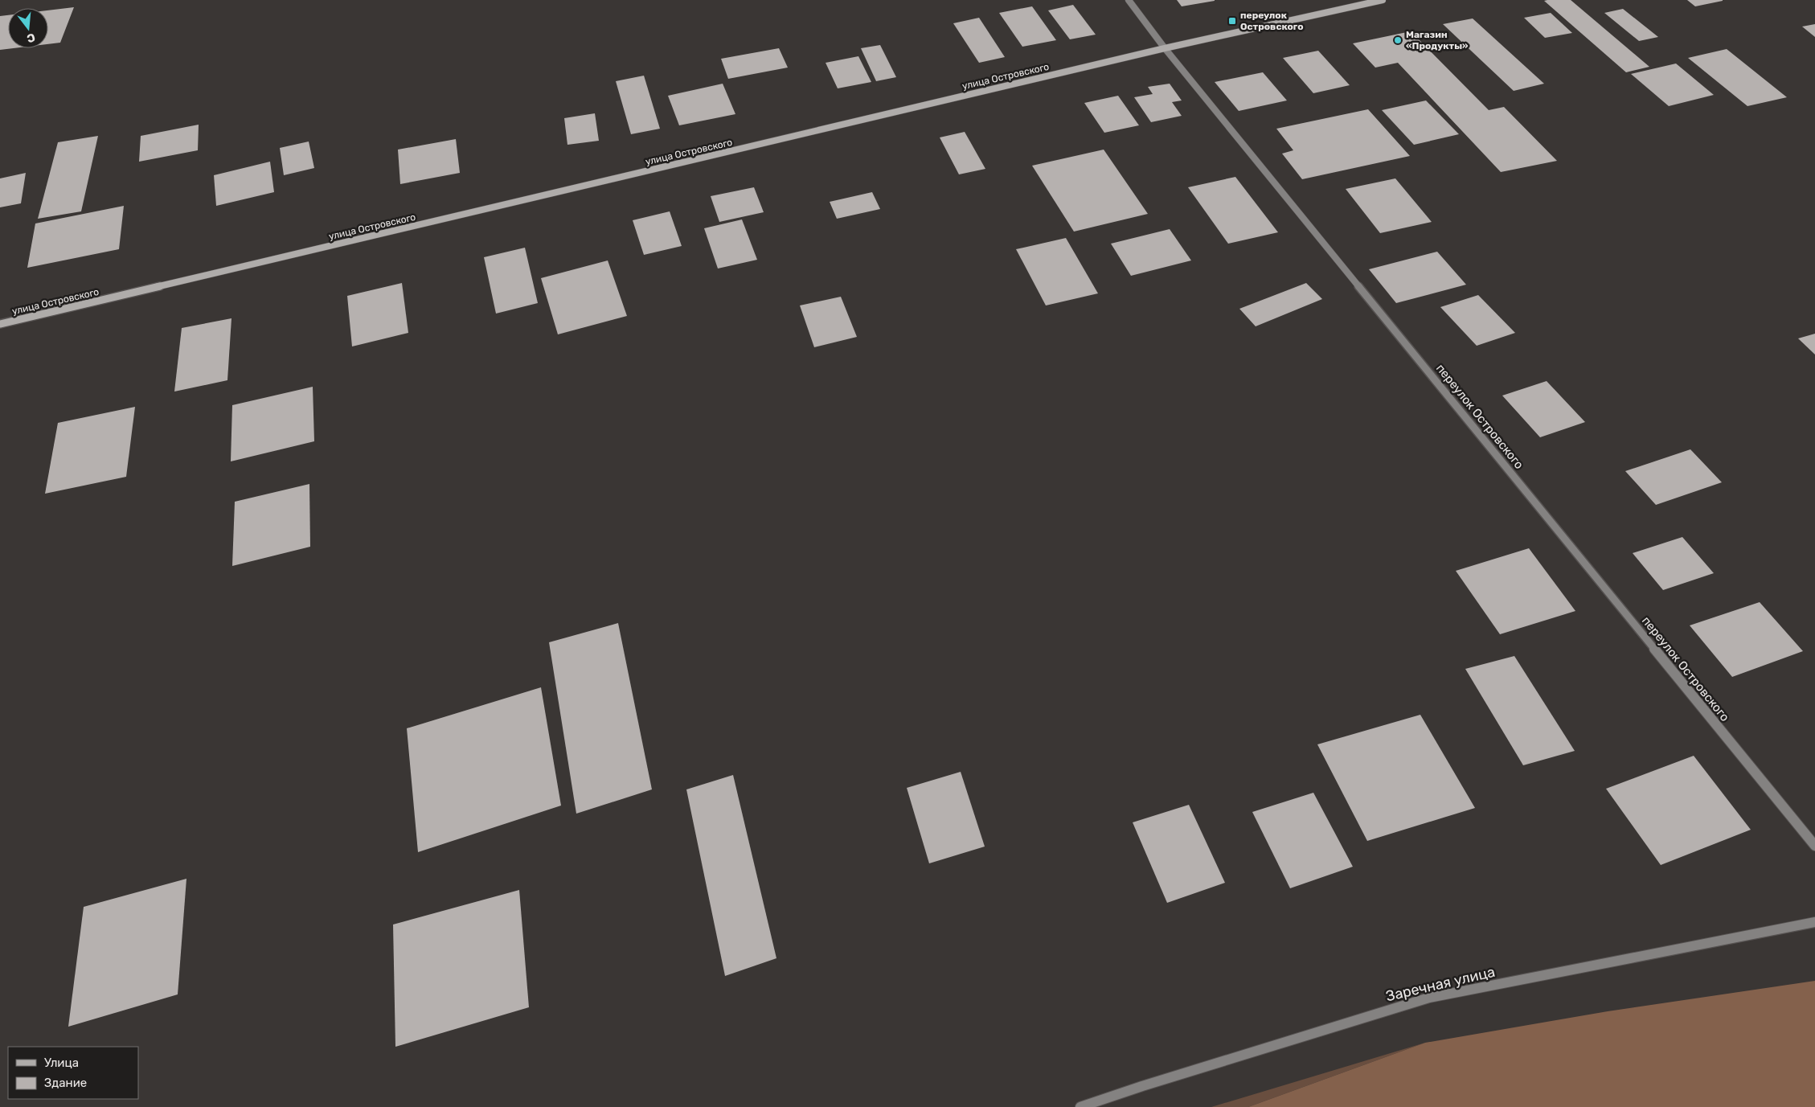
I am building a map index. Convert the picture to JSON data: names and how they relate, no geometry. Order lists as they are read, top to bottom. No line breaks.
{"streets":{"street":["улица Островского","переулок Островского","Заречная улица"]},"crossings":[["улица Островского","переулок Островского"]],"places":{"transit":["переулок Островского"],"other":["Магазин «Продукты»"]},"legend":["Улица","Здание"],"north":"bottom"}
